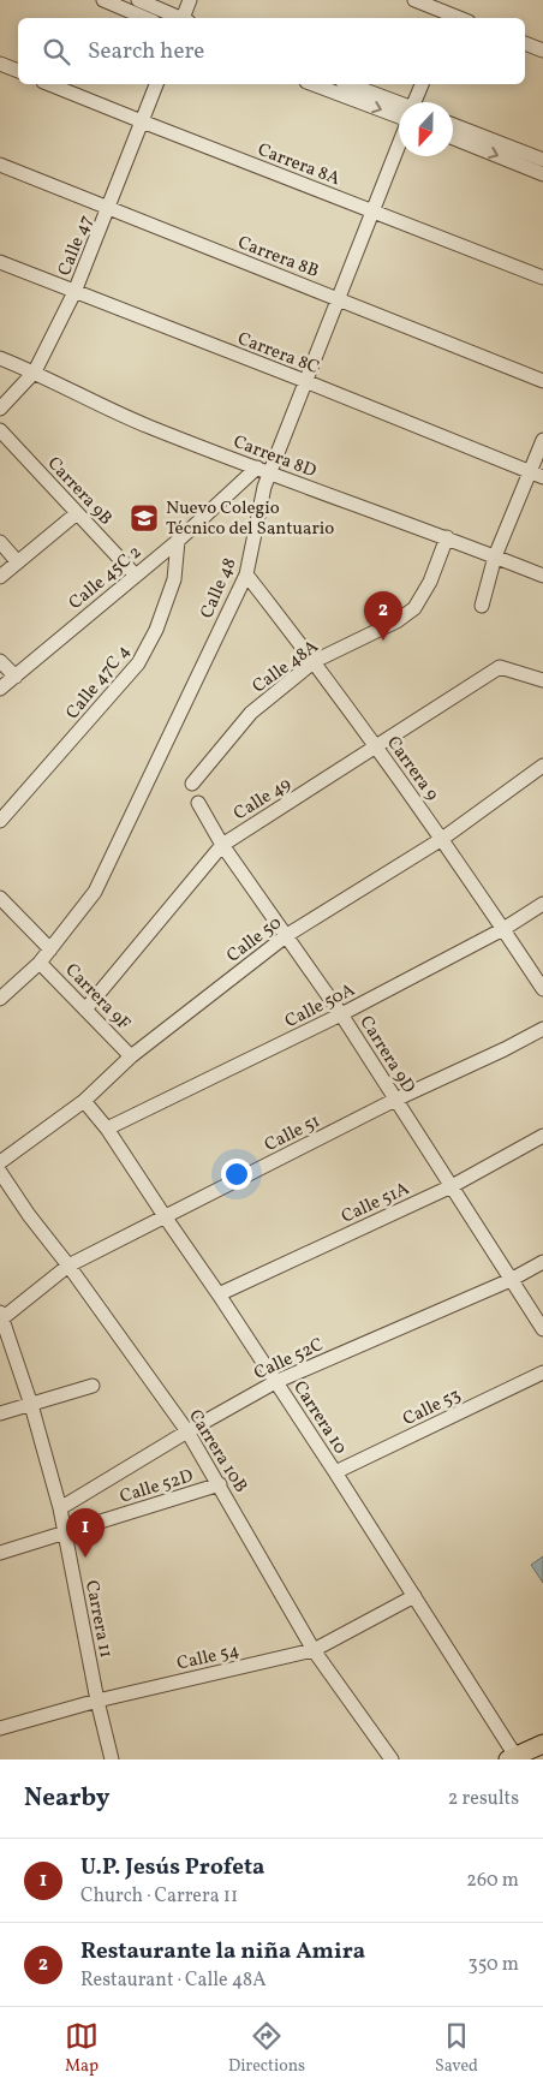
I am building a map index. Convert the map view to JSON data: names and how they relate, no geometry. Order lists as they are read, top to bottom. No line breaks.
{"streets":{"street":["Carrera 8A","Calle 47","Carrera 8B","Carrera 8C","Carrera 8D","Carrera 9B","Calle 45C 2","Calle 48","Calle 48A","Calle 47C 4","Carrera 9","Calle 49","Calle 50","Carrera 9F","Calle 50A","Carrera 9D","Calle 51","Calle 51A","Calle 52C","Calle 53","Carrera 10","Carrera 10B","Calle 52D","Carrera 11","Calle 54"]},"crossings":[["Carrera 8A","Calle 47"],["Carrera 8A","Calle 48"],["Calle 47","Carrera 8B"],["Calle 47","Carrera 8C"],["Calle 47","Carrera 8D"],["Carrera 8B","Calle 48"],["Carrera 8C","Calle 48"],["Carrera 8D","Calle 45C 2"],["Carrera 8D","Calle 48"],["Carrera 8D","Calle 48A"],["Carrera 9B","Calle 45C 2"],["Calle 45C 2","Calle 48"],["Calle 45C 2","Calle 47C 4"],["Calle 48","Carrera 9"],["Calle 48","Carrera 9F"],["Calle 48A","Carrera 9"],["Carrera 9","Calle 49"],["Carrera 9","Calle 50"],["Carrera 9","Calle 50A"],["Calle 49","Carrera 9F"],["Calle 49","Carrera 9D"],["Calle 50","Carrera 9F"],["Calle 50","Carrera 9D"],["Calle 50","Carrera 10"],["Calle 50A","Carrera 9D"],["Calle 50A","Carrera 10"],["Carrera 9D","Calle 51"],["Carrera 9D","Calle 51A"],["Carrera 9D","Calle 52C"],["Calle 51","Carrera 10"],["Calle 51","Carrera 10B"],["Calle 51","Carrera 11"],["Calle 51A","Carrera 10"],["Calle 52C","Carrera 10"],["Calle 52C","Carrera 10B"],["Calle 52C","Carrera 11"],["Calle 53","Carrera 10"],["Carrera 10","Calle 54"],["Carrera 10B","Calle 52D"],["Carrera 10B","Calle 54"],["Calle 52D","Carrera 11"],["Carrera 11","Calle 54"]],"places":{"school or university":["Nuevo Colegio Técnico del Santuario"]},"north":"bottom","page":{"search":"Search here","pins":["2","1"],"heading":["Nearby","2 results"],"list":[{"mark":"1","name":"U.P. Jesús Profeta","note":"Church · Carrera 11","value":"260 m"},{"mark":"2","name":"Restaurante la niña Amira","note":"Restaurant · Calle 48A","value":"350 m"}],"nav":["Map","Directions","Saved"]}}
